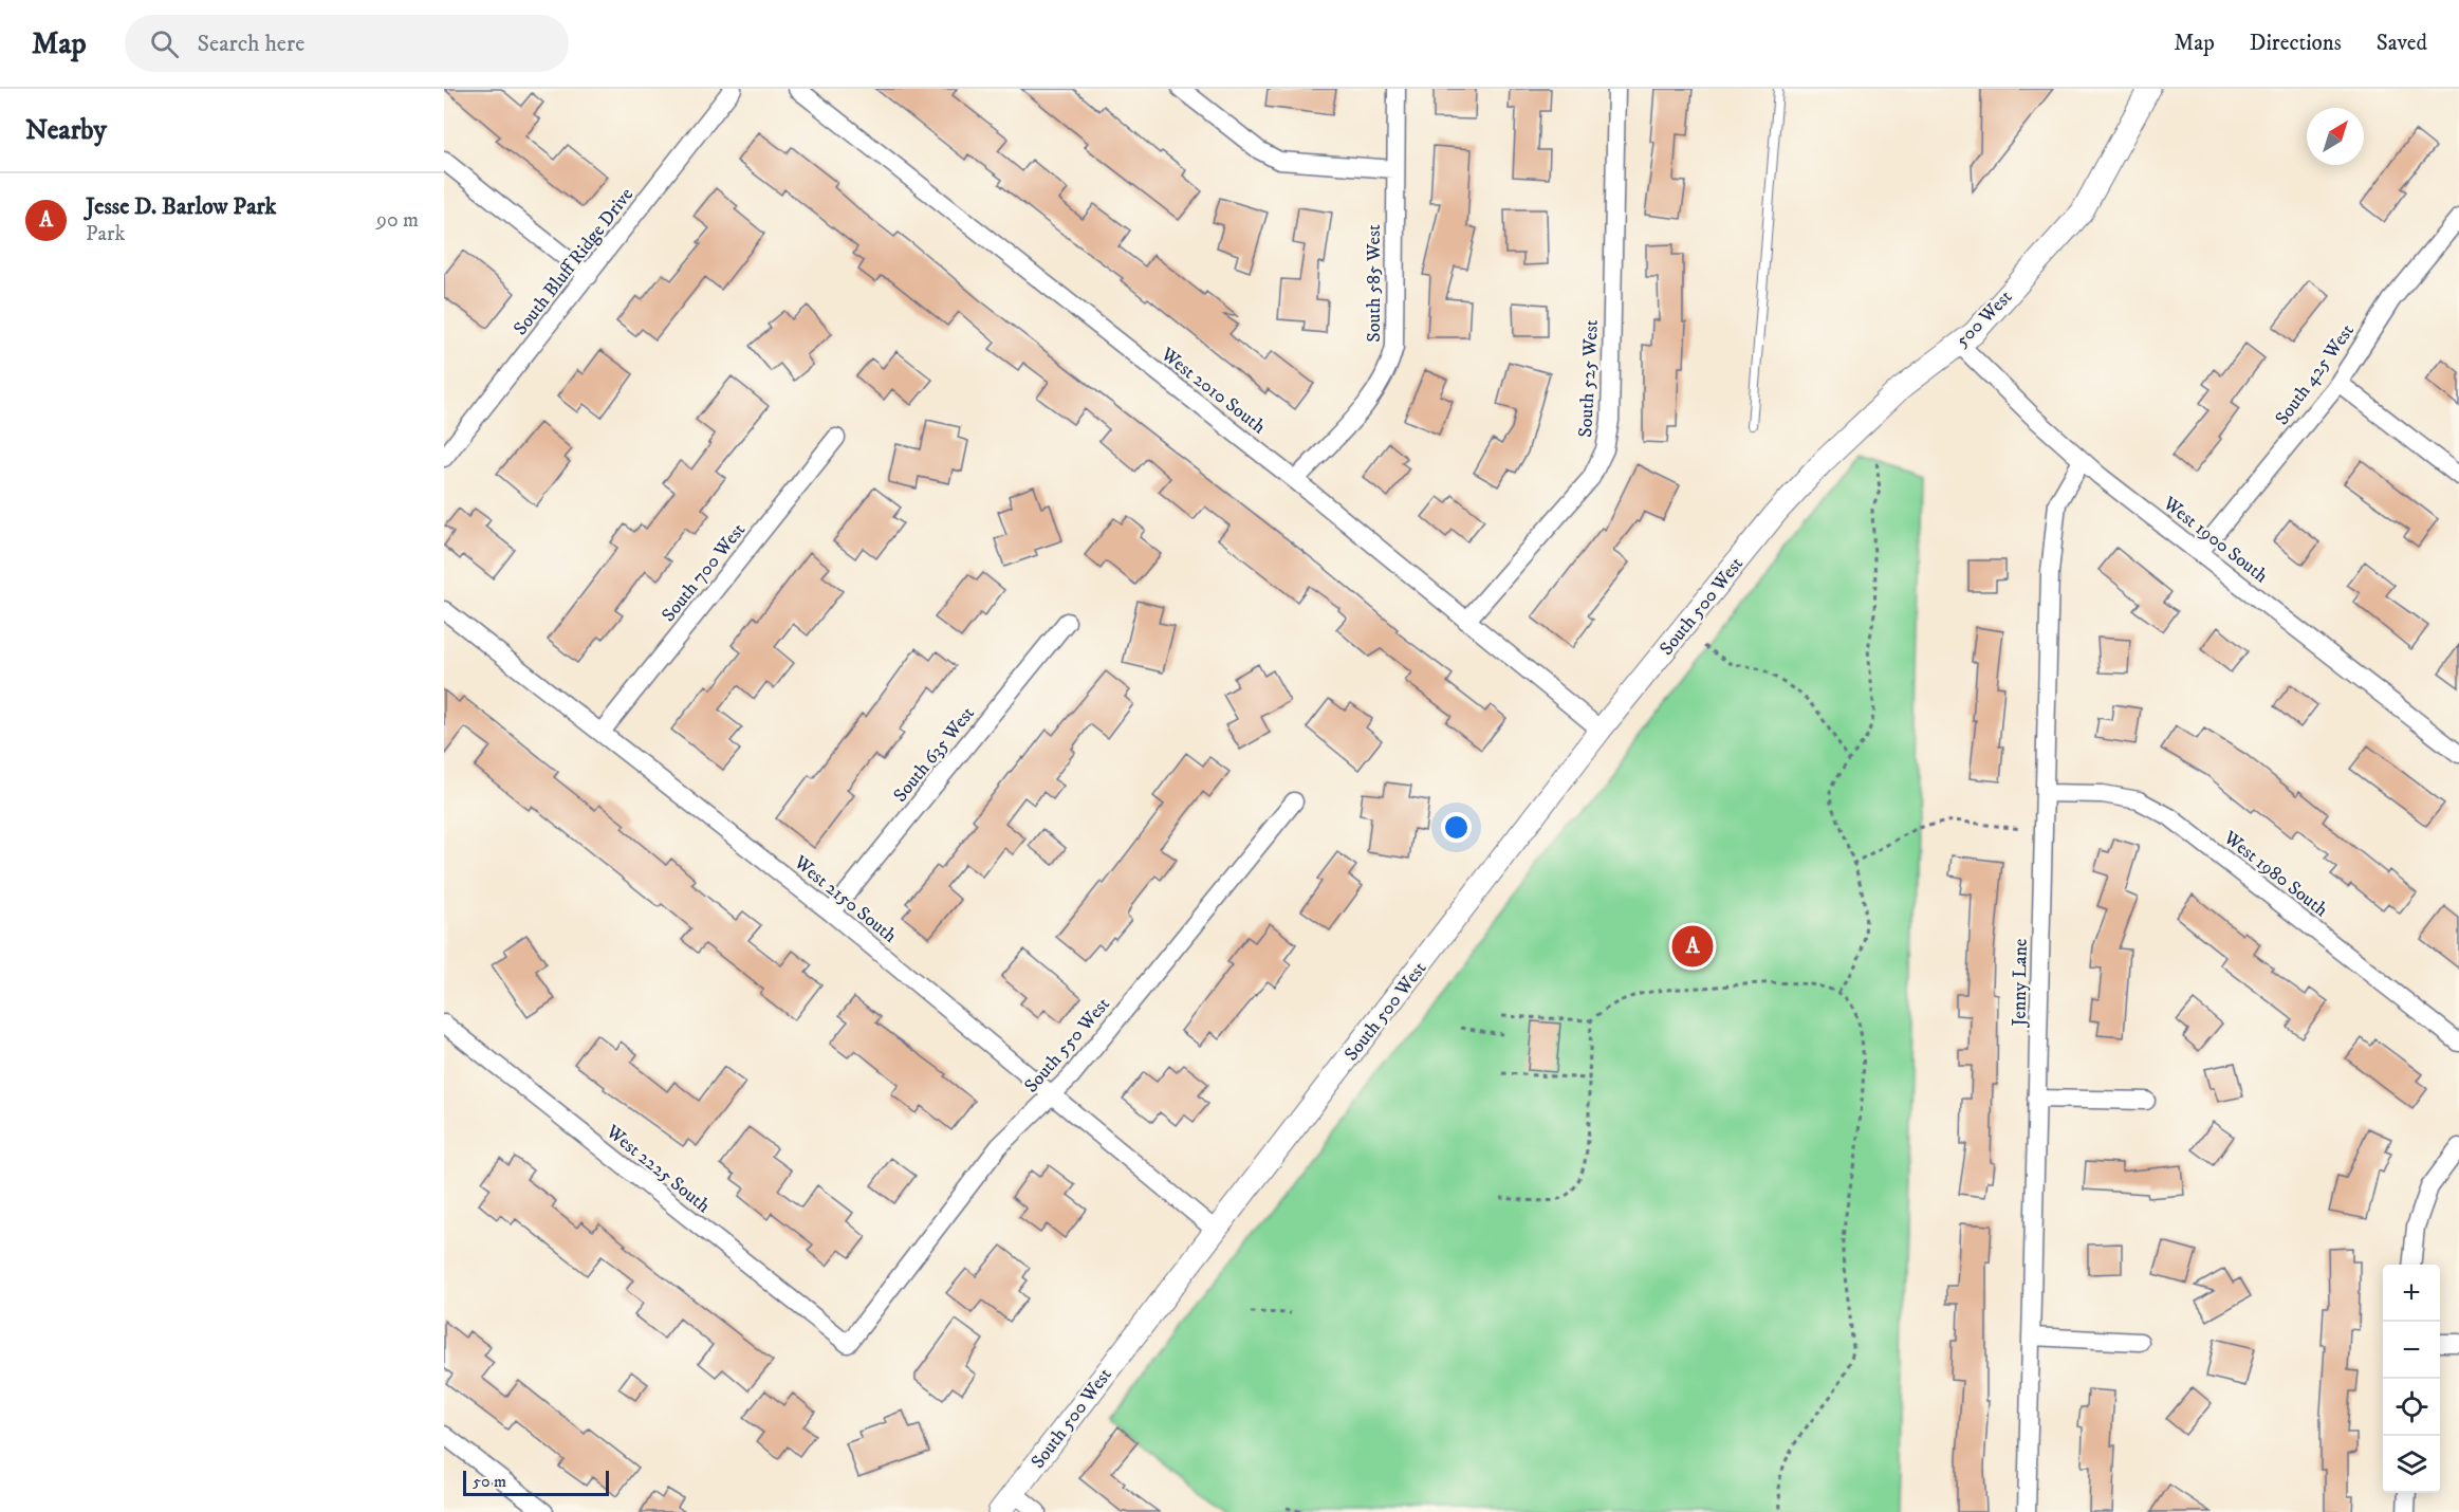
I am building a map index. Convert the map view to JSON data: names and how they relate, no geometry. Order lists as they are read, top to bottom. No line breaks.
{"streets":{"street":["South Bluff Ridge Drive","South 585 West","500 West","South 425 West","South 525 West","West 2010 South","West 1900 South","South 700 West","South 500 West","South 635 West","West 1980 South","West 2150 South","Jenny Lane","South 550 West","West 2225 South"]},"crossings":[["South 585 West","West 2010 South"],["500 West","West 1900 South"],["500 West","South 500 West"],["South 425 West","West 1900 South"],["South 525 West","West 2010 South"],["West 2010 South","South 500 West"],["West 1900 South","Jenny Lane"],["South 700 West","West 2150 South"],["South 500 West","West 2150 South"],["South 635 West","West 2150 South"],["West 1980 South","Jenny Lane"],["West 2150 South","South 550 West"],["South 550 West","West 2225 South"]],"scale_bar":"50 m","north":"top right","page":{"header":"Map","search":"Search here","nav":["Map","Directions","Saved"],"heading":"Nearby","list":[{"mark":"A","name":"Jesse D. Barlow Park","note":"Park","value":"90 m"}],"pins":"A","map_buttons":["+","−"],"scale":"50 m"}}
